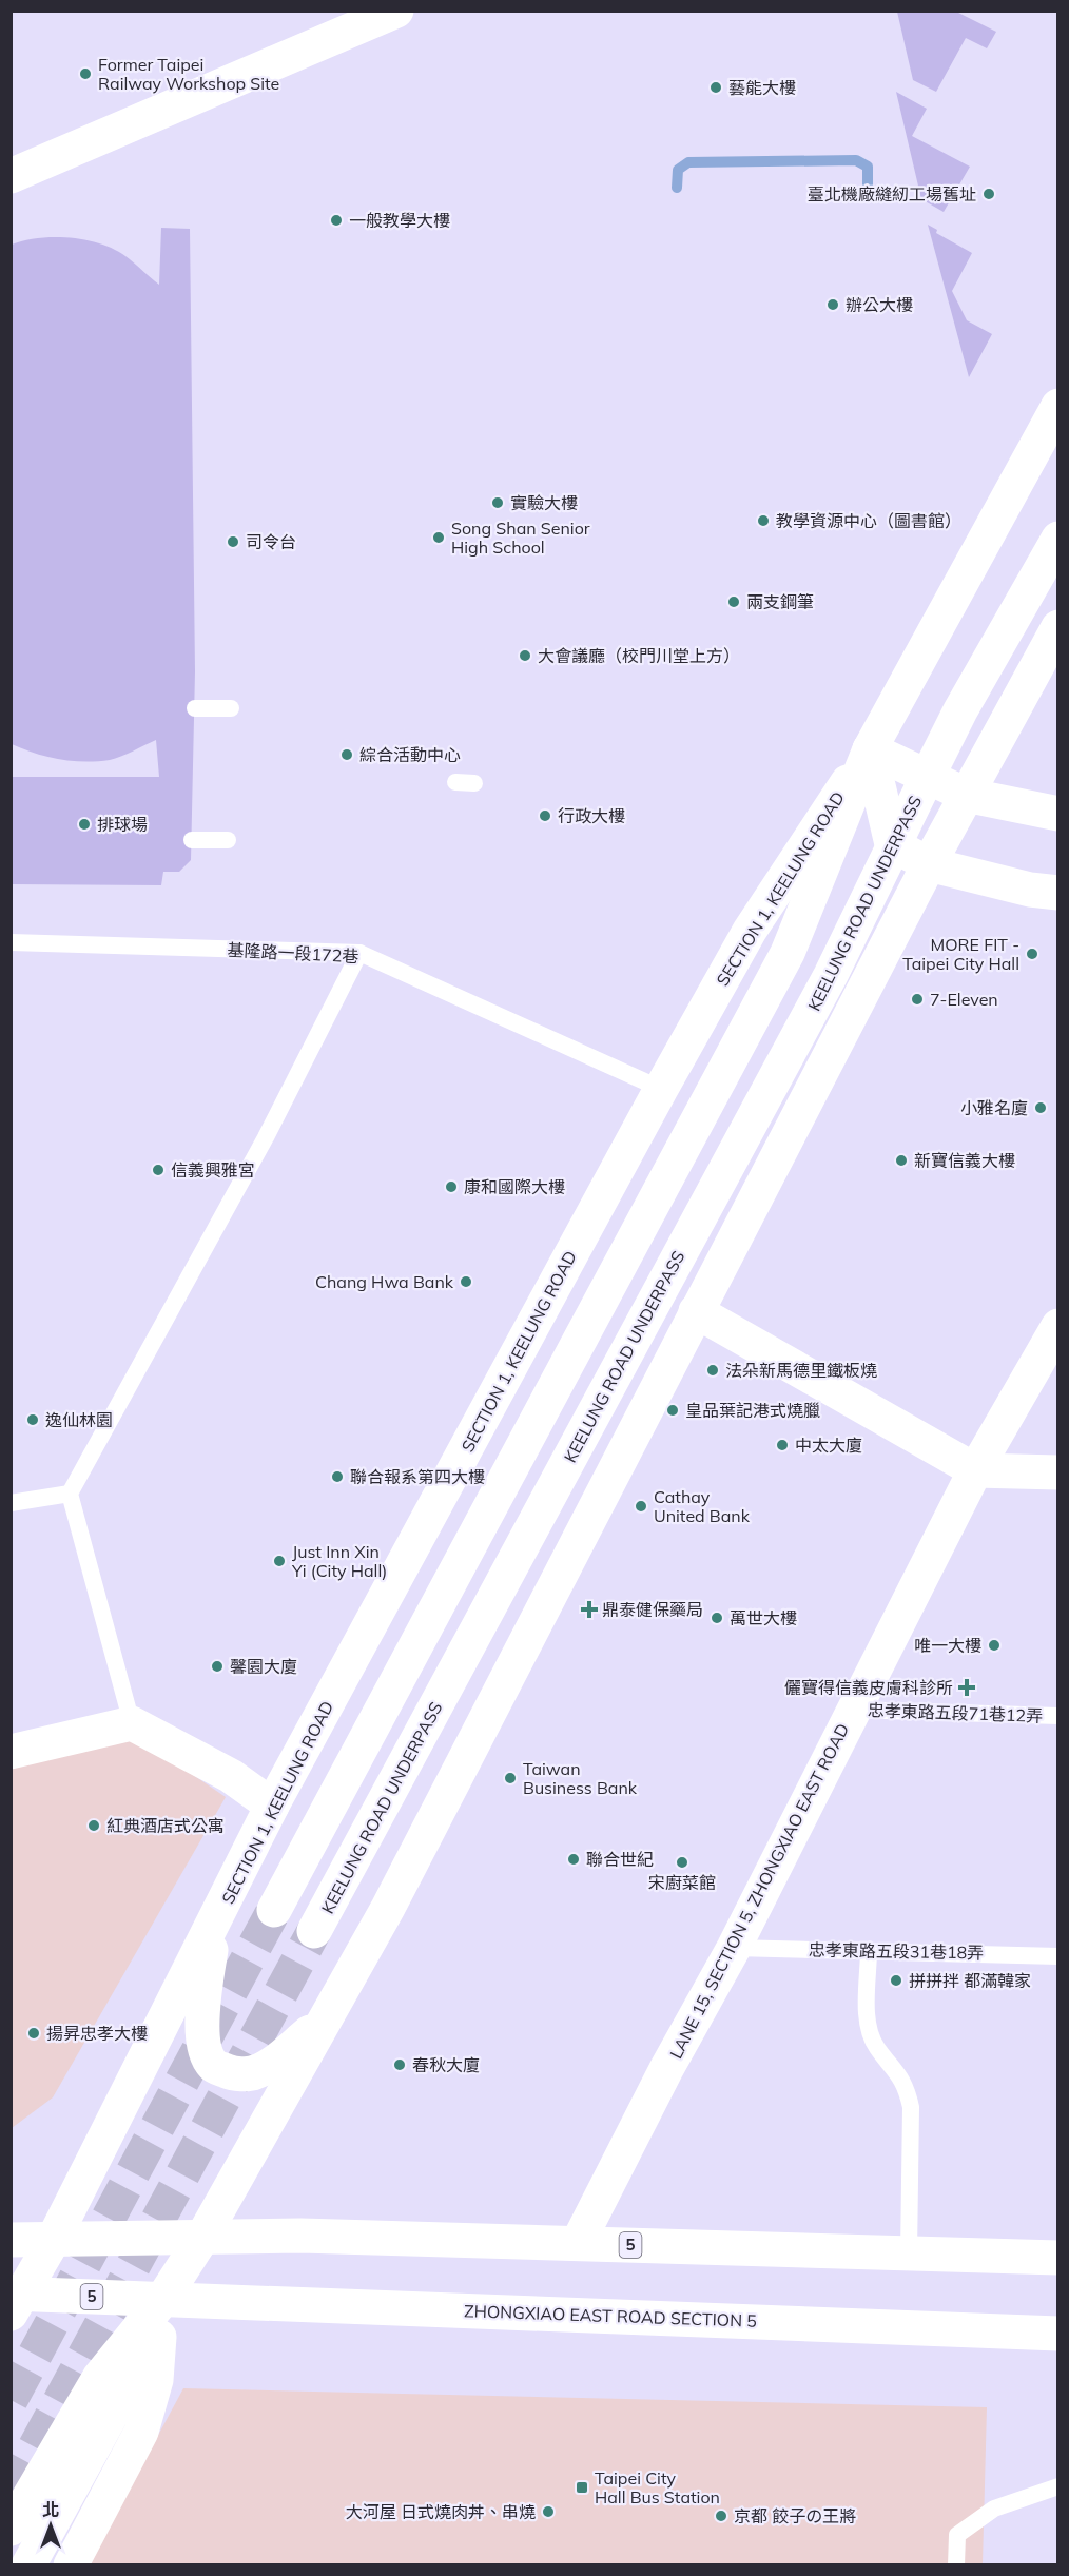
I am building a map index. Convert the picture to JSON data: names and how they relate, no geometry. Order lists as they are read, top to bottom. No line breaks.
{"streets":{"main road":["SECTION 1, KEELUNG ROAD","KEELUNG ROAD UNDERPASS","LANE 15, SECTION 5, ZHONGXIAO EAST ROAD","5","ZHONGXIAO EAST ROAD SECTION 5"],"lane":["基隆路一段172巷","忠孝東路五段71巷12弄","忠孝東路五段31巷18弄"]},"crossings":[["SECTION 1, KEELUNG ROAD","基隆路一段172巷"],["SECTION 1, KEELUNG ROAD","5"],["忠孝東路五段71巷12弄","LANE 15, SECTION 5, ZHONGXIAO EAST ROAD"],["LANE 15, SECTION 5, ZHONGXIAO EAST ROAD","忠孝東路五段31巷18弄"],["LANE 15, SECTION 5, ZHONGXIAO EAST ROAD","5"],["5","ZHONGXIAO EAST ROAD SECTION 5"]],"places":{"other":["Former Taipei Railway Workshop Site","藝能大樓","臺北機廠縫紉工場舊址","一般教學大樓","辦公大樓","實驗大樓","教學資源中心（圖書館）","Song Shan Senior High School","司令台","兩支鋼筆","大會議廳（校門川堂上方）","綜合活動中心","行政大樓","排球場","MORE FIT - Taipei City Hall","7-Eleven","小雅名廈","新寶信義大樓","信義興雅宮","康和國際大樓","Chang Hwa Bank","法朵新馬德里鐵板燒","皇品葉記港式燒臘","逸仙林園","中太大廈","聯合報系第四大樓","Cathay United Bank","Just Inn Xin Yi (City Hall)","萬世大樓","唯一大樓","馨園大廈","Taiwan Business Bank","紅典酒店式公寓","聯合世紀","宋廚菜館","拼拼拌 都滿韓家","揚昇忠孝大樓","春秋大廈","大河屋 日式燒肉丼、串燒","京都 餃子の王將"],"health":["鼎泰健保藥局","儷寶得信義皮膚科診所"],"transit":["Taipei City Hall Bus Station"]},"north":"top"}
